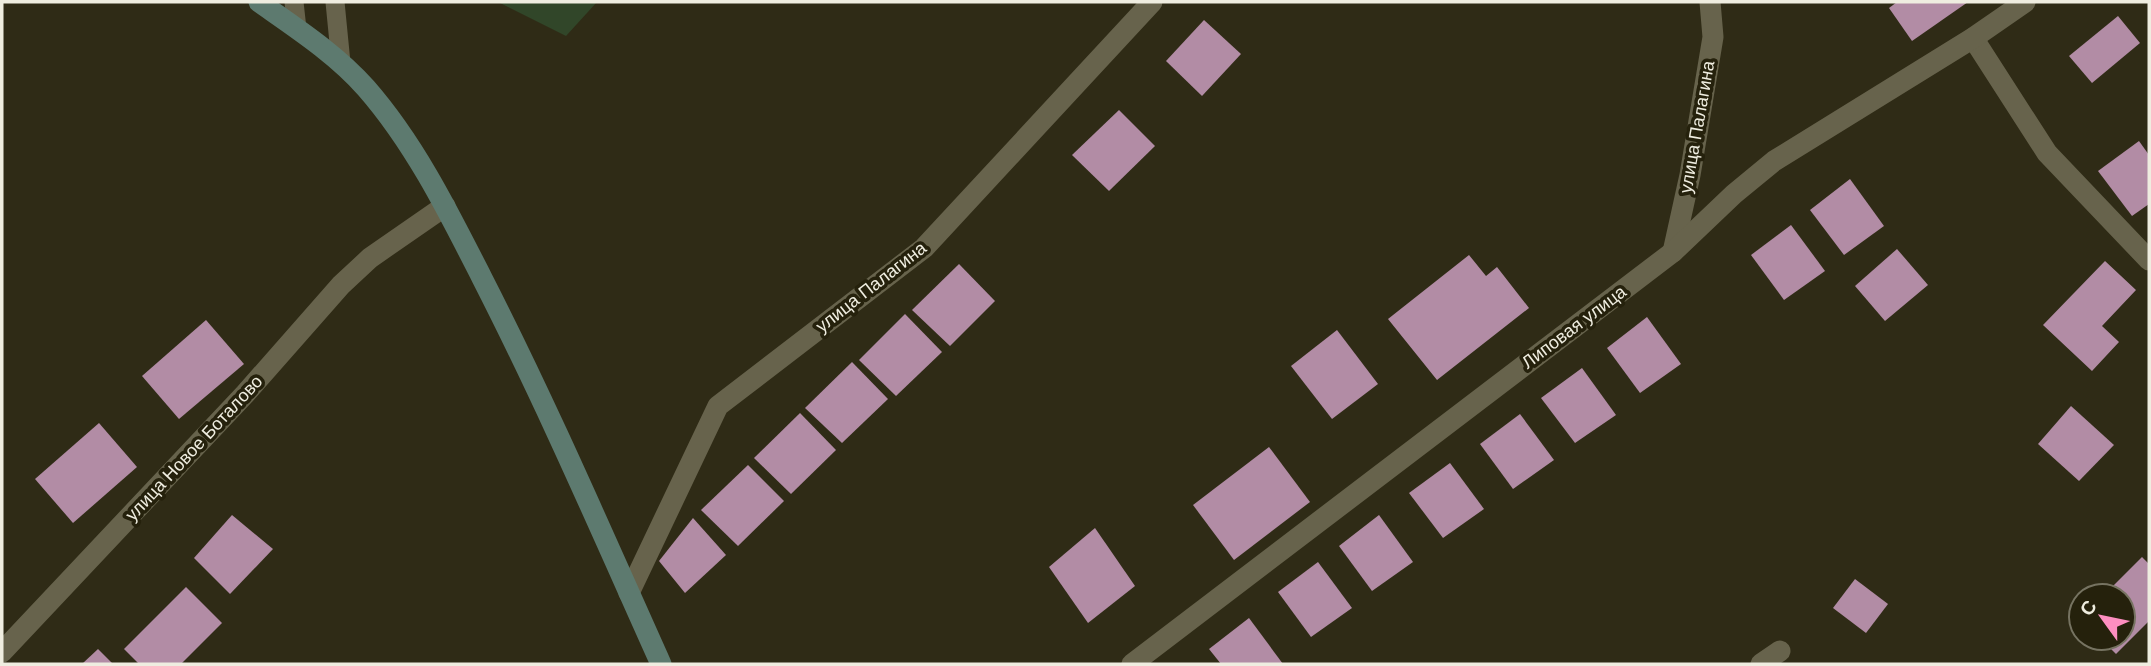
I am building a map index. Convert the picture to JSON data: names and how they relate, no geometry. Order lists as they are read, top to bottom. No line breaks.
{"streets":{"street":["улица Палагина","Липовая улица","улица Новое Боталово"]},"crossings":[["улица Палагина","Липовая улица"]],"north":"top left"}
